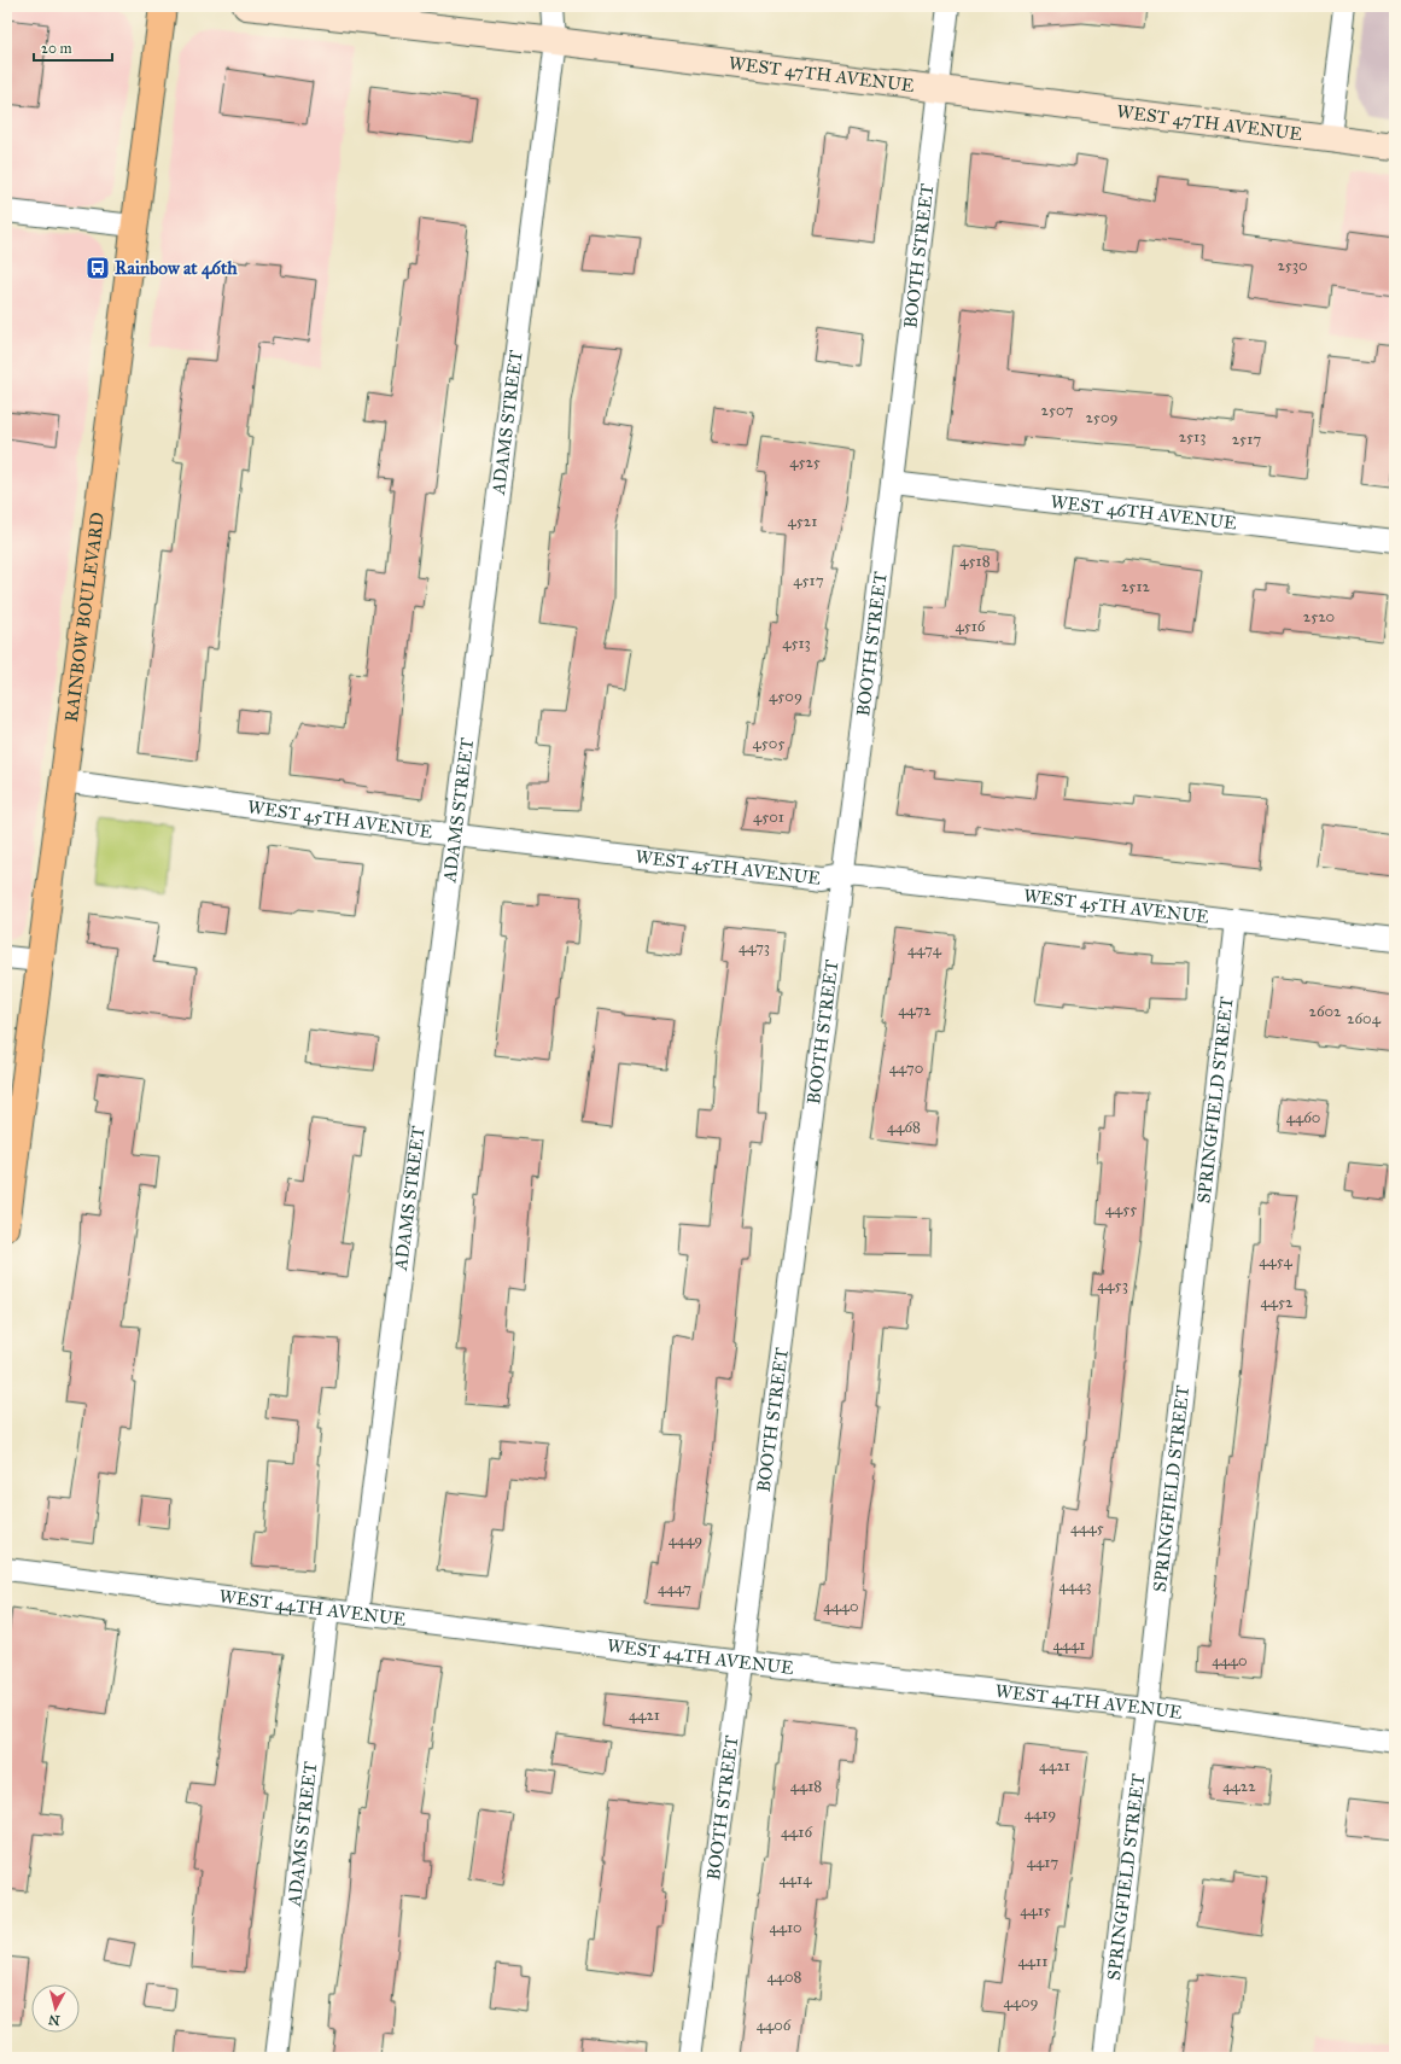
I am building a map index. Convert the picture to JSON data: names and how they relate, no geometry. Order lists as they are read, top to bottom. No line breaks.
{"streets":{"main road":["RAINBOW BOULEVARD"],"street":["WEST 47TH AVENUE","BOOTH STREET","ADAMS STREET","WEST 46TH AVENUE","WEST 45TH AVENUE","SPRINGFIELD STREET","WEST 44TH AVENUE"]},"crossings":[["WEST 47TH AVENUE","BOOTH STREET"],["WEST 47TH AVENUE","ADAMS STREET"],["BOOTH STREET","WEST 46TH AVENUE"],["BOOTH STREET","WEST 45TH AVENUE"],["BOOTH STREET","WEST 44TH AVENUE"],["ADAMS STREET","WEST 45TH AVENUE"],["ADAMS STREET","WEST 44TH AVENUE"],["RAINBOW BOULEVARD","WEST 45TH AVENUE"],["WEST 45TH AVENUE","SPRINGFIELD STREET"],["SPRINGFIELD STREET","WEST 44TH AVENUE"]],"places":{"bus stop":["Rainbow at 46th"]},"house_numbers":["2530","2507","2509","2513","2517","4525","4521","4518","4517","2512","2520","4516","4513","4509","4505","4501","4473","4474","4472","2602","2604","4470","4460","4468","4455","4454","4453","4452","4445","4449","4443","4447","4440","4441","4440","4421","4421","4418","4422","4419","4416","4417","4414","4415","4410","4411","4408","4409","4406"],"scale_bar":"20 m","north":"bottom"}
